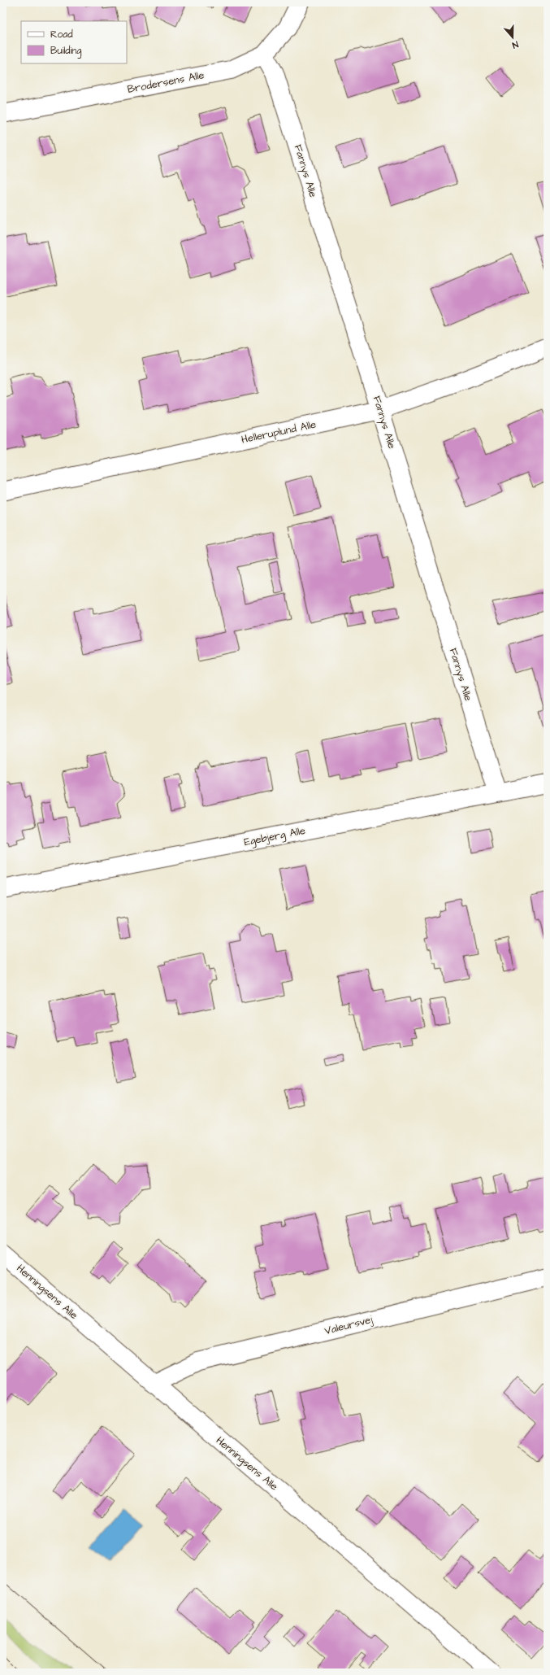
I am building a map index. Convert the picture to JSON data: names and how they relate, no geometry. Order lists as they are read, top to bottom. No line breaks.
{"streets":{"street":["Brodersens Alle","Fannys Alle","Helleruplund Alle","Egebjerg Alle","Henningsens Alle","Valeursvej"]},"crossings":[["Brodersens Alle","Fannys Alle"],["Fannys Alle","Helleruplund Alle"],["Fannys Alle","Egebjerg Alle"],["Henningsens Alle","Valeursvej"]],"legend":["Road","Building"],"north":"bottom"}
